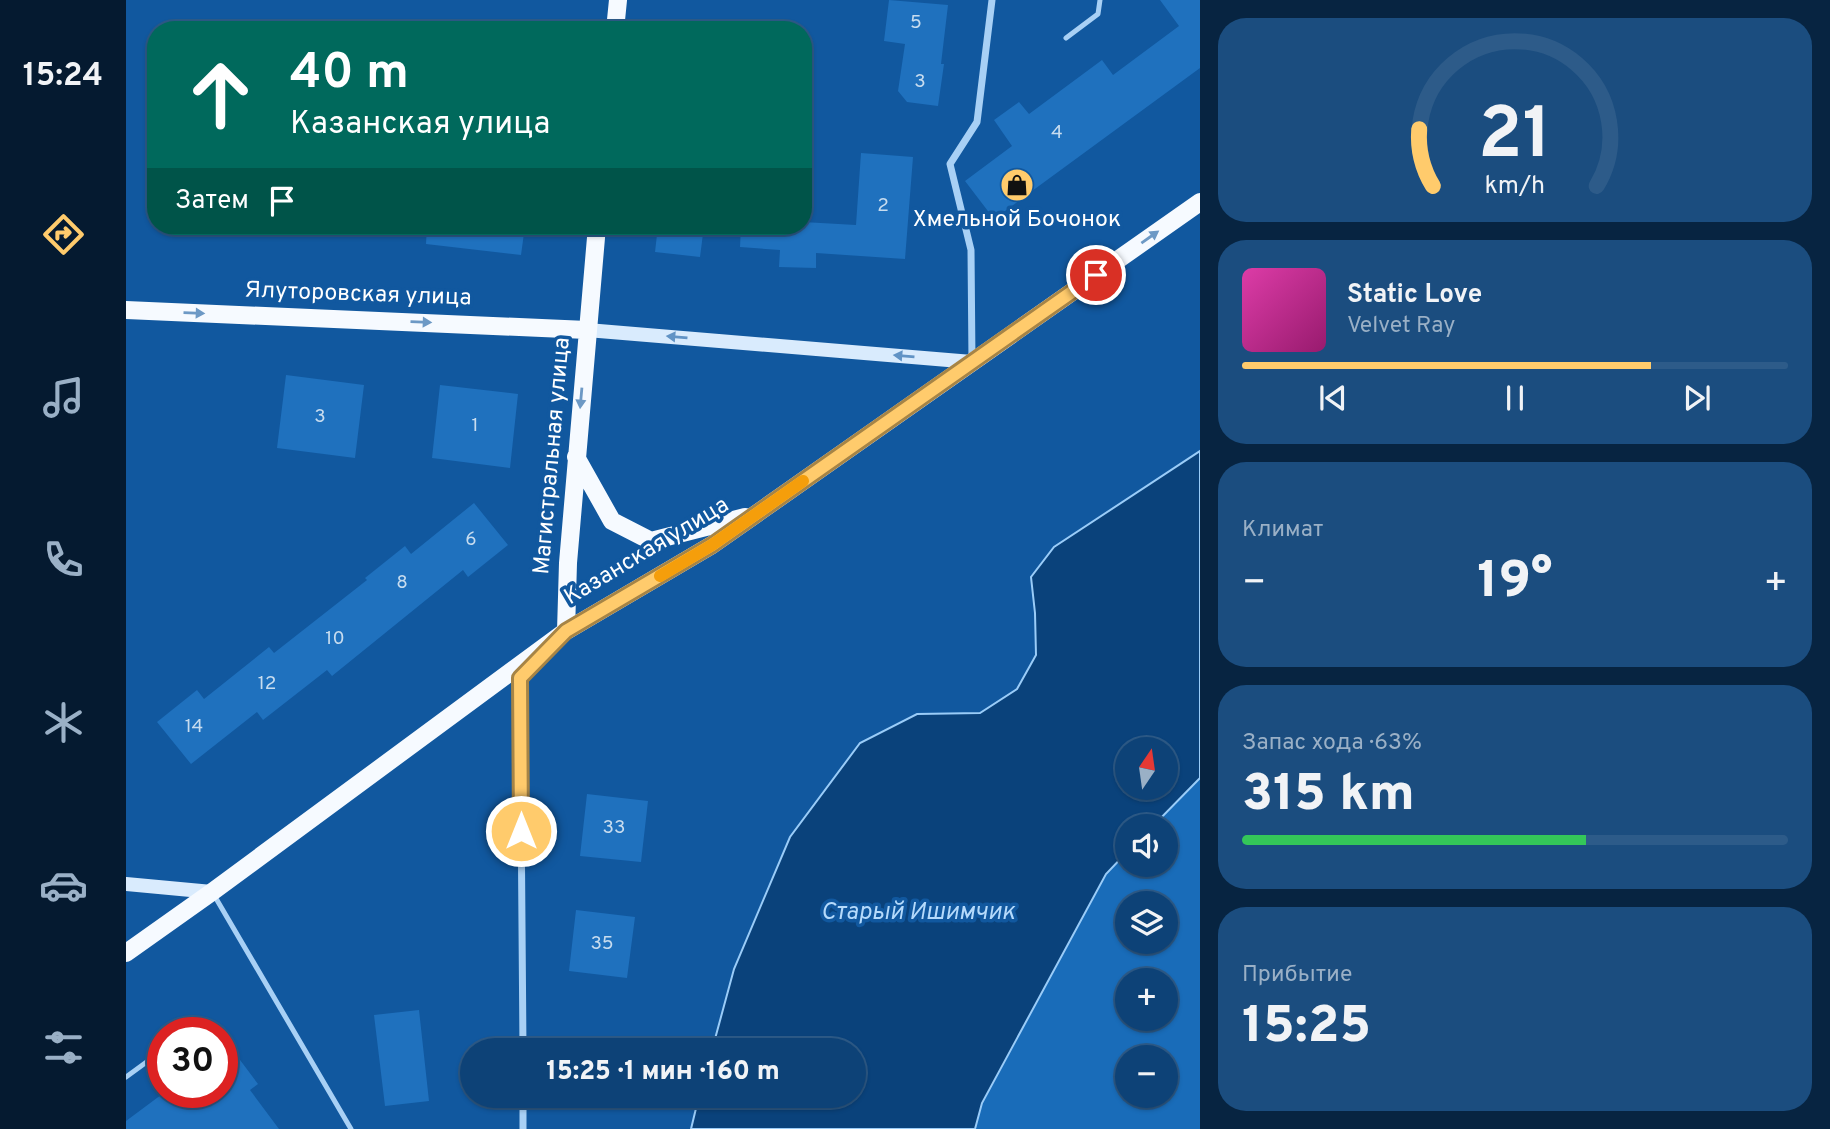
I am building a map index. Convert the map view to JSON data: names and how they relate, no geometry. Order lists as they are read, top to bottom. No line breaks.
{"streets":{"main road":["Ялуторовская улица","Магистральная улица","Казанская улица"]},"crossings":[["Ялуторовская улица","Магистральная улица"],["Магистральная улица","Казанская улица"]],"one_way":["Ялуторовская улица"],"water":["Старый Ишимчик"],"places":{"shop":["Хмельной Бочонок"]},"house_numbers":["5","3","4","2","3","1","6","8","10","12","14","33","35"],"north":"top","page":{"tabs":"15:24","turn":["40 m","Казанская улица"],"then":"Затем","song":["Static Love","Velvet Ray"],"tile":["Климат",["Запас хода · 63%","315 km"],["Прибытие","15:25"]],"heat":["−","19°","+"],"map_buttons":["+","−"],"limit":"30","trip":"15:25 · 1 мин · 160 m","gauge":["21","km/h"]}}
